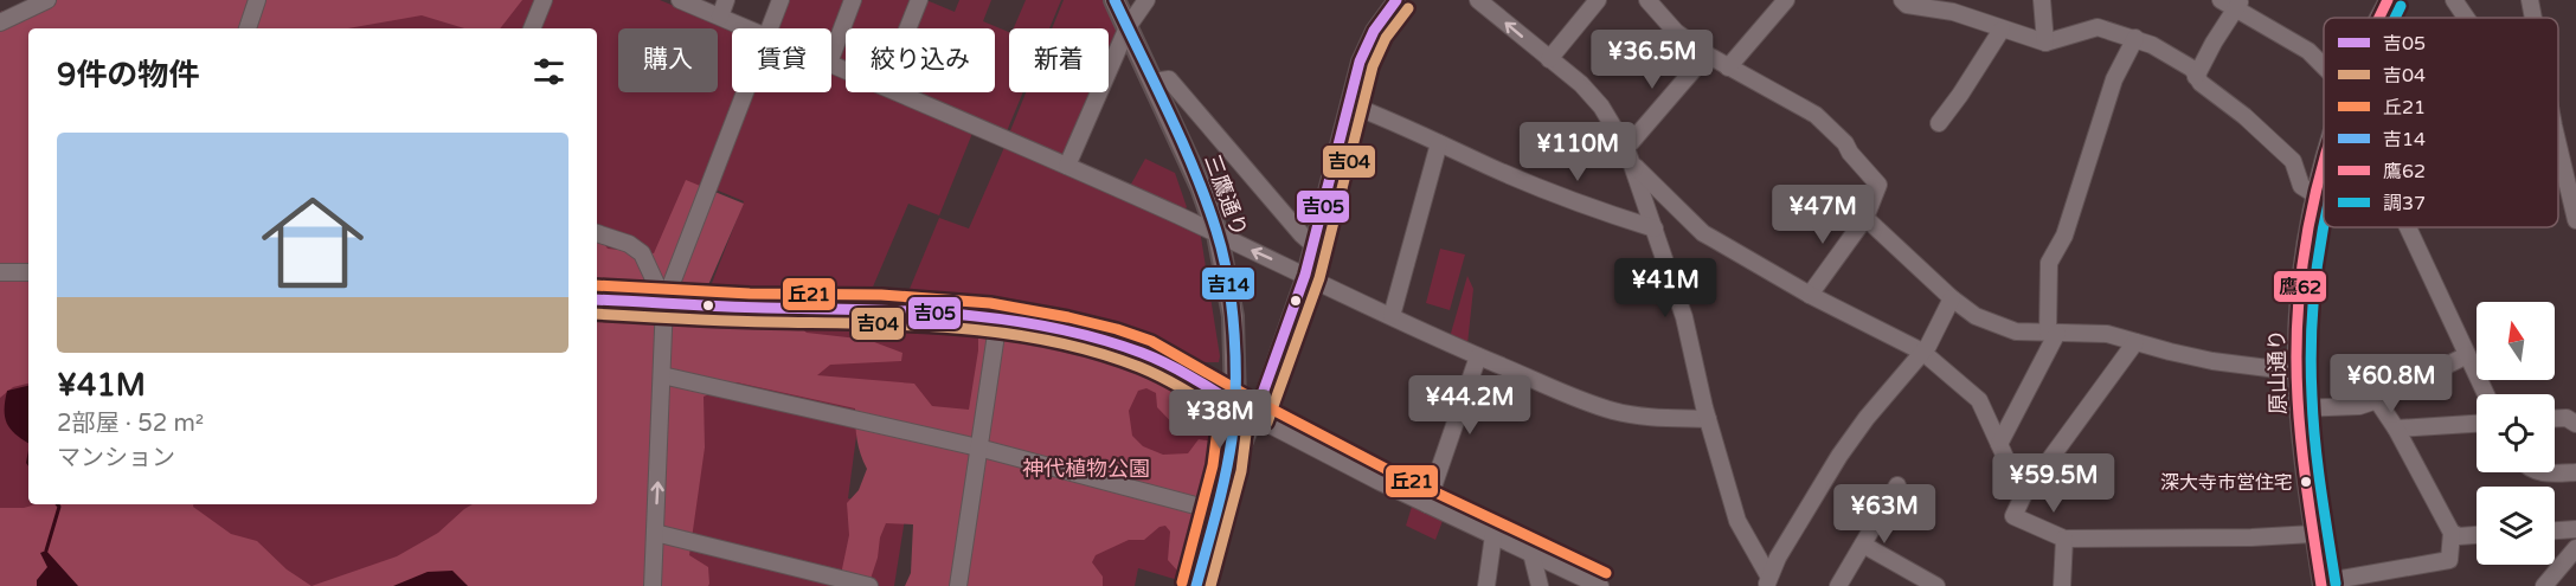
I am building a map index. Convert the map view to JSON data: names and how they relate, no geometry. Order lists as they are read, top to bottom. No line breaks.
{"streets":{"main road":["三鷹通り"],"street":["原山通り"]},"parks":["神代植物公園"],"places":["深大寺市営住宅"],"lines":["transit line 吉05","transit line 吉14","transit line 鷹62","transit line 調37","transit line 吉04","transit line 丘21"],"legend":["吉05","吉04","丘21","吉14","鷹62","調37"],"north":"top","page":{"chip":["購入","賃貸","絞り込み","新着"],"heading":"9件の物件","price":["¥36.5M","¥110M","¥47M","¥41M","¥60.8M","¥44.2M","¥38M","¥59.5M","¥63M"],"list":[{"name":"¥41M","note":"2部屋 · 52 m² · マンション"}]}}
